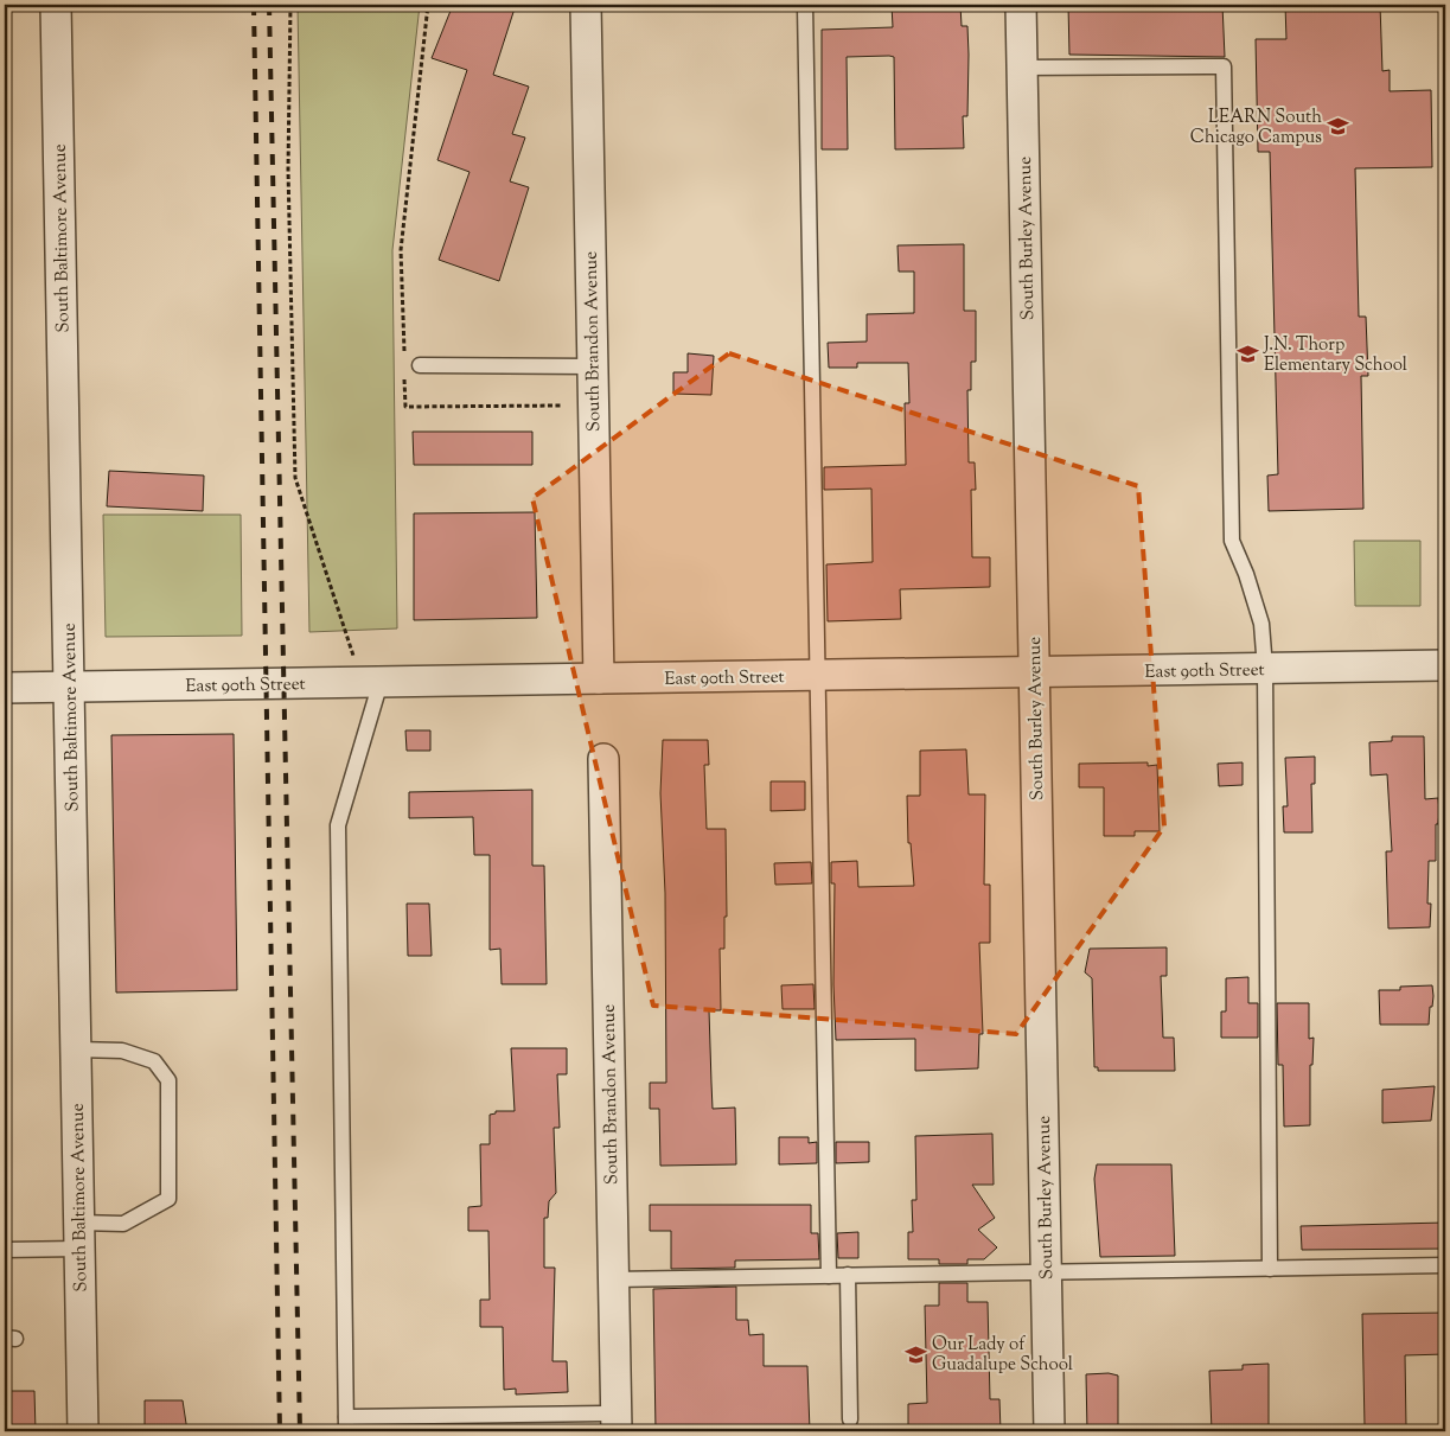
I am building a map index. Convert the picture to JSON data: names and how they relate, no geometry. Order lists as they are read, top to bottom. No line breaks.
{"streets":{"street":["South Baltimore Avenue","South Burley Avenue","South Brandon Avenue","East 90th Street"]},"crossings":[["South Baltimore Avenue","East 90th Street"],["South Burley Avenue","East 90th Street"],["South Brandon Avenue","East 90th Street"]],"places":{"school or university":["LEARN South Chicago Campus","J.N. Thorp Elementary School","Our Lady of Guadalupe School"]}}
